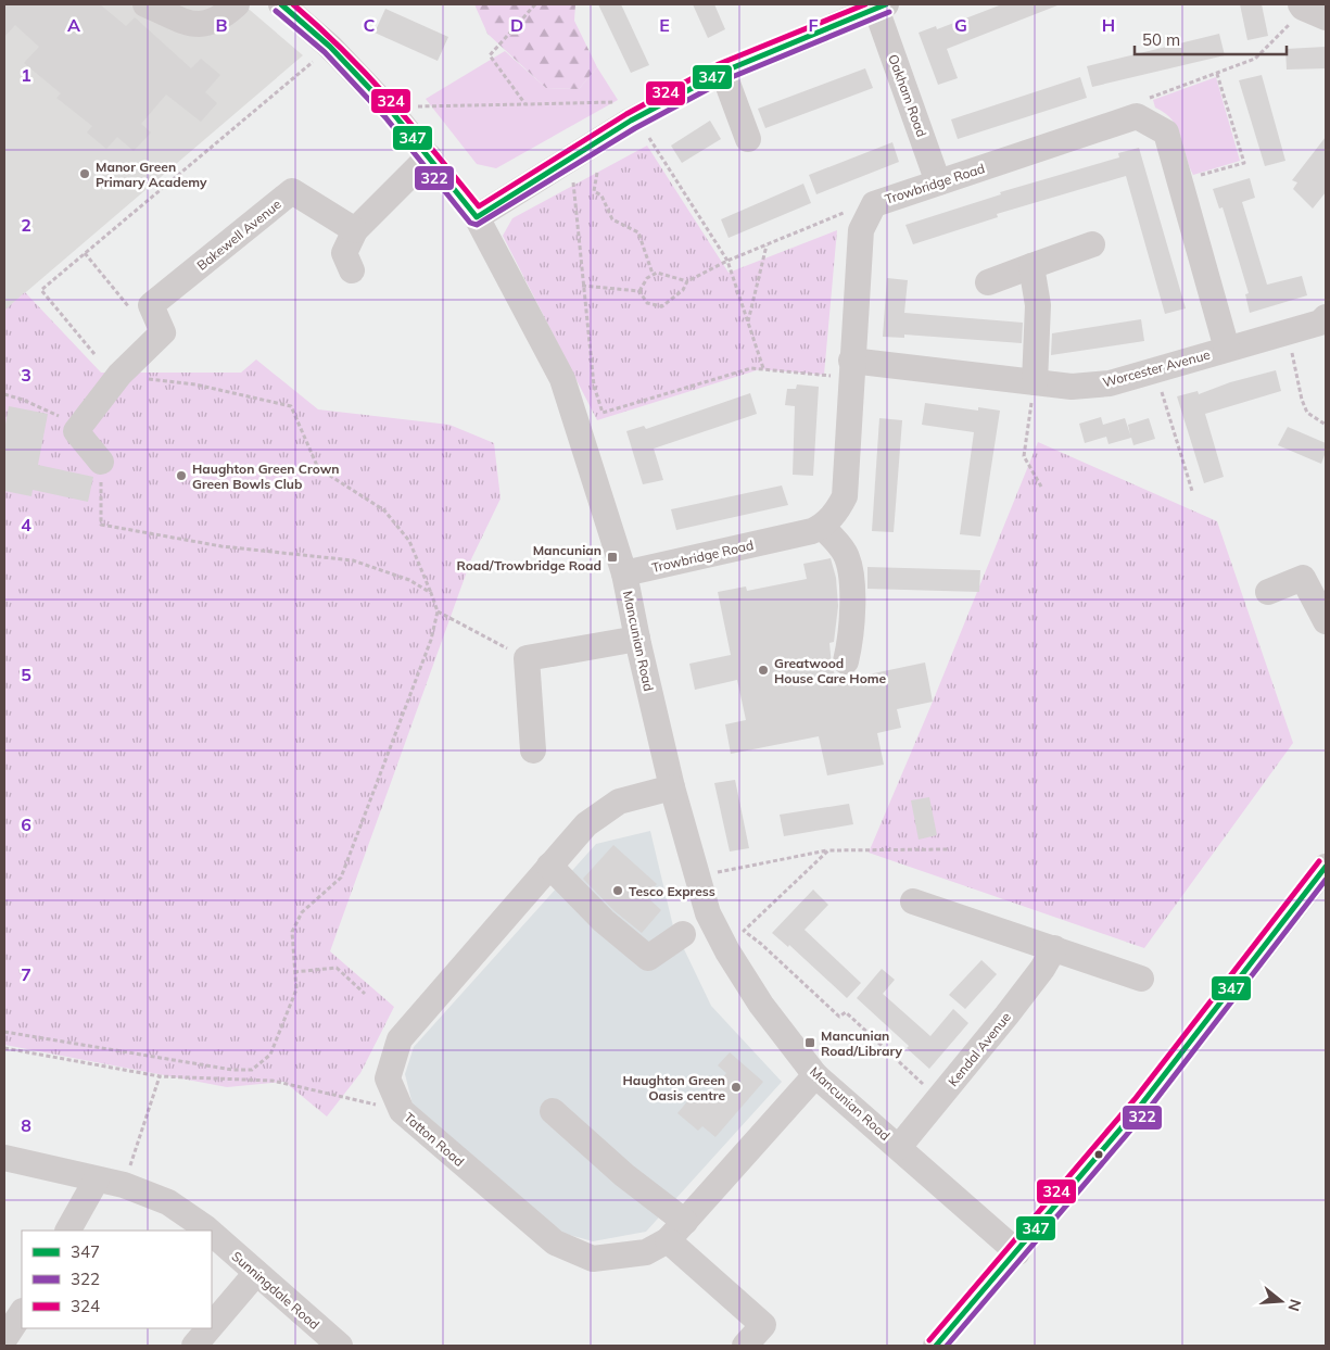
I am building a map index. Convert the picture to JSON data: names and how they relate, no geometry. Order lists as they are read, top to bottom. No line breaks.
{"streets":{"street":["Oakham Road","Trowbridge Road","Bakewell Avenue","Worcester Avenue","Mancunian Road","Kendal Avenue","Tatton Road","Sunningdale Road"]},"crossings":[["Oakham Road","Trowbridge Road"],["Trowbridge Road","Worcester Avenue"],["Trowbridge Road","Mancunian Road"],["Mancunian Road","Kendal Avenue"],["Mancunian Road","Tatton Road"]],"places":{"other":["Manor Green Primary Academy","Haughton Green Crown Green Bowls Club","Greatwood House Care Home","Tesco Express","Haughton Green Oasis centre"],"transit":["Mancunian Road/Trowbridge Road","Mancunian Road/Library"]},"lines":["transit line 347","transit line 324","transit line 322"],"legend":["347","322","324"],"scale_bar":"50 m","north":"right","grid":{"columns":["A","B","C","D","E","F","G","H"],"rows":["1","2","3","4","5","6","7","8"]}}
